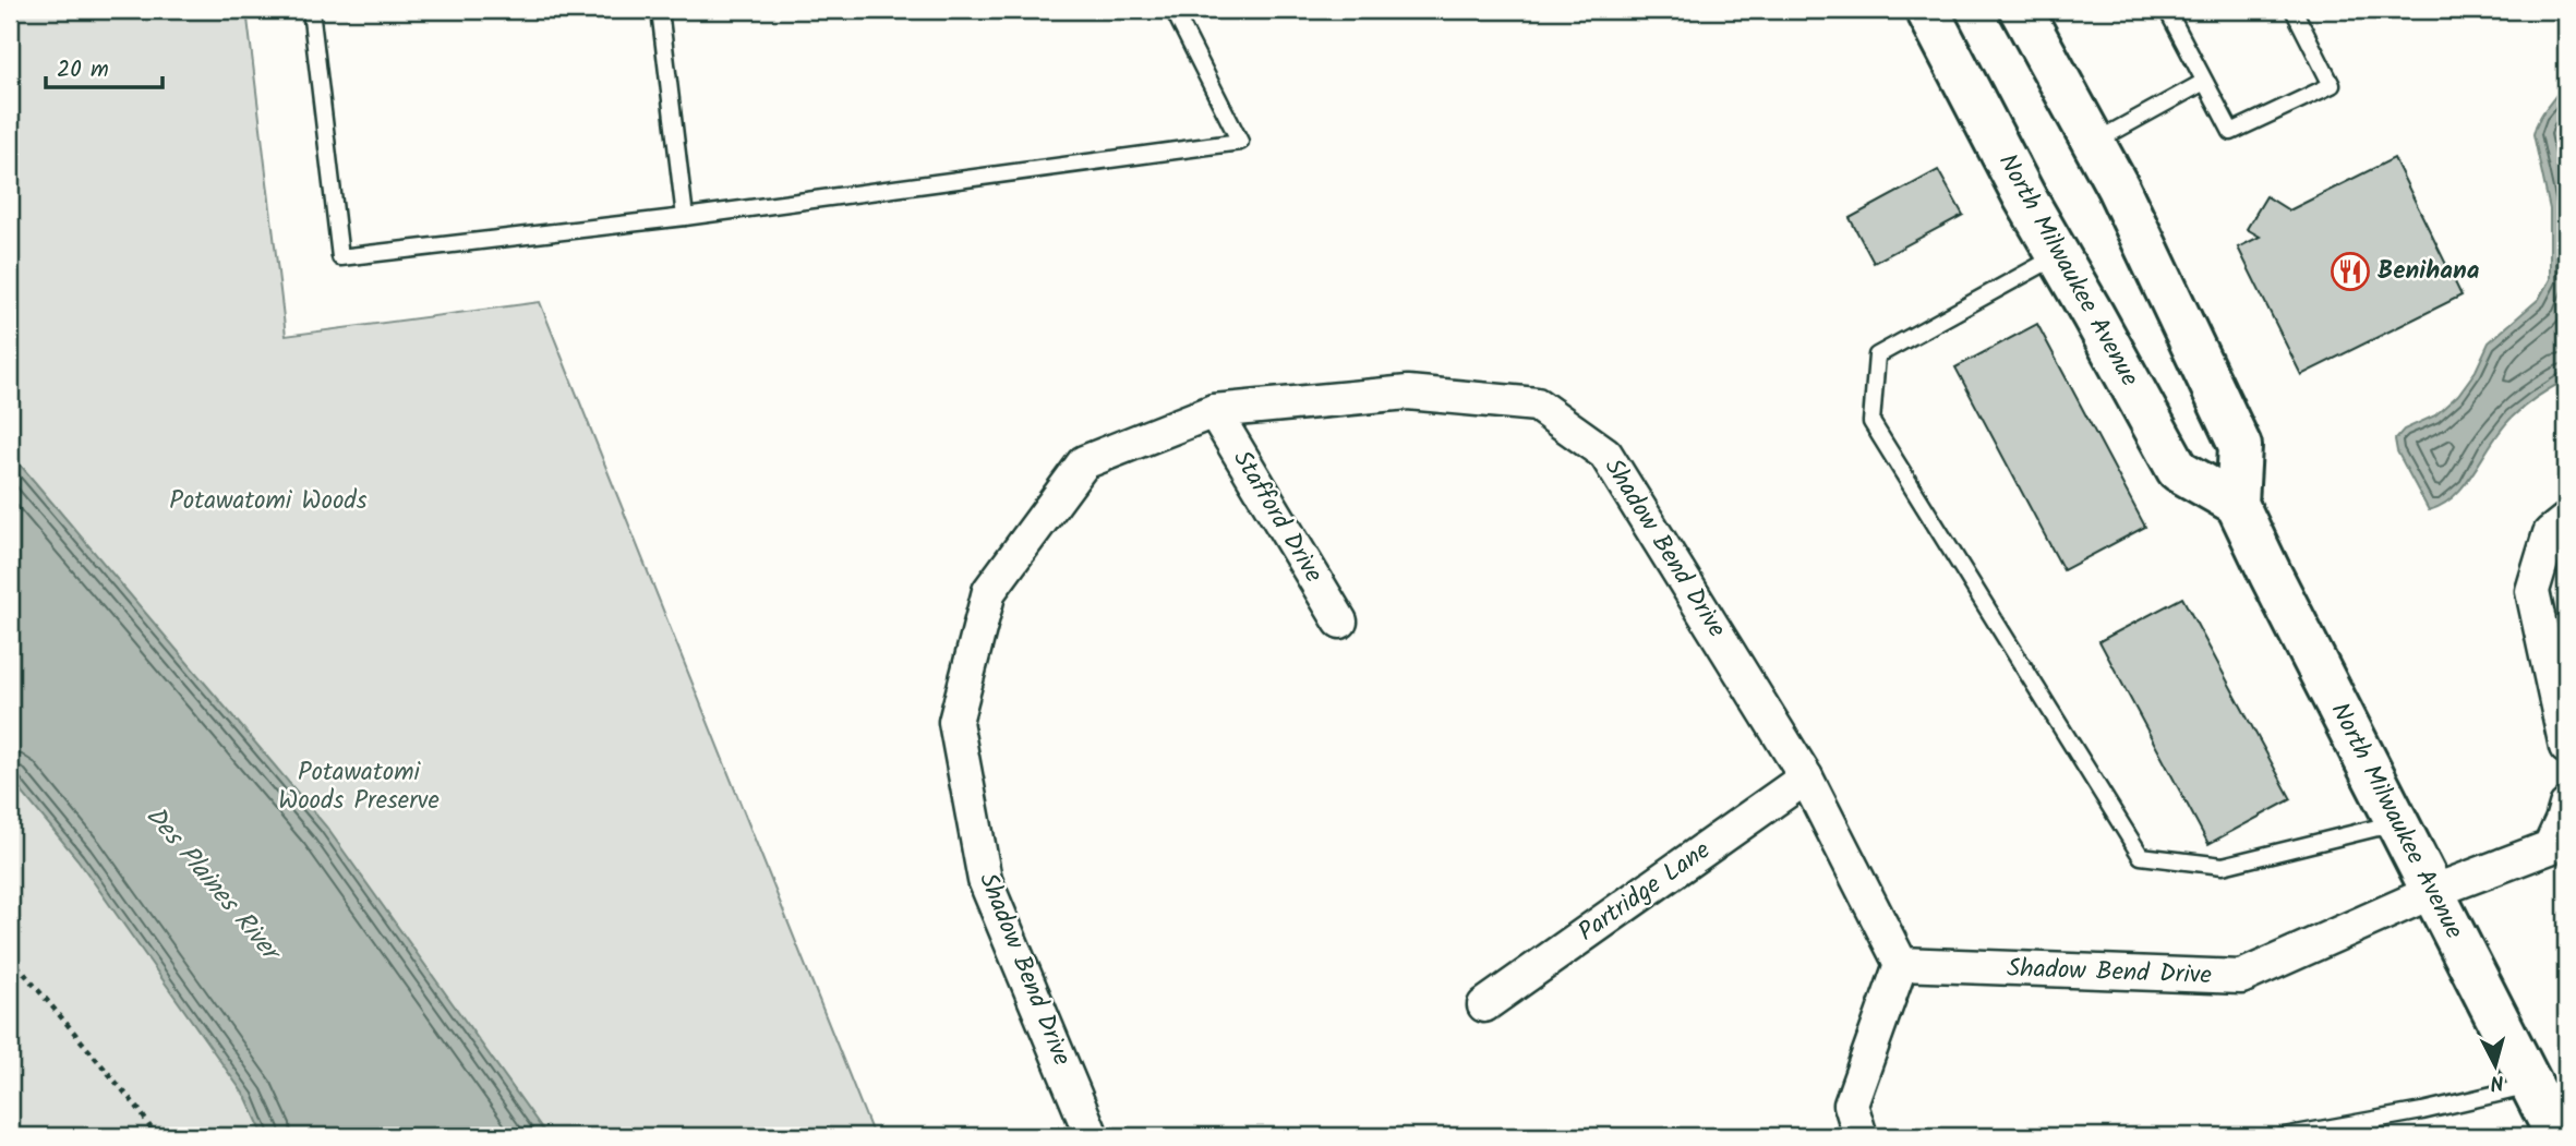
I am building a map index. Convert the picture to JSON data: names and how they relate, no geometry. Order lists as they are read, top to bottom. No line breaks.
{"streets":{"main road":["North Milwaukee Avenue"],"street":["Stafford Drive","Shadow Bend Drive","Partridge Lane"]},"crossings":[["North Milwaukee Avenue","Shadow Bend Drive"],["Stafford Drive","Shadow Bend Drive"],["Shadow Bend Drive","Partridge Lane"]],"water":["Des Plaines River"],"parks":["Potawatomi Woods","Potawatomi Woods Preserve"],"places":{"restaurant":["Benihana"]},"scale_bar":"20 m","north":"bottom"}
